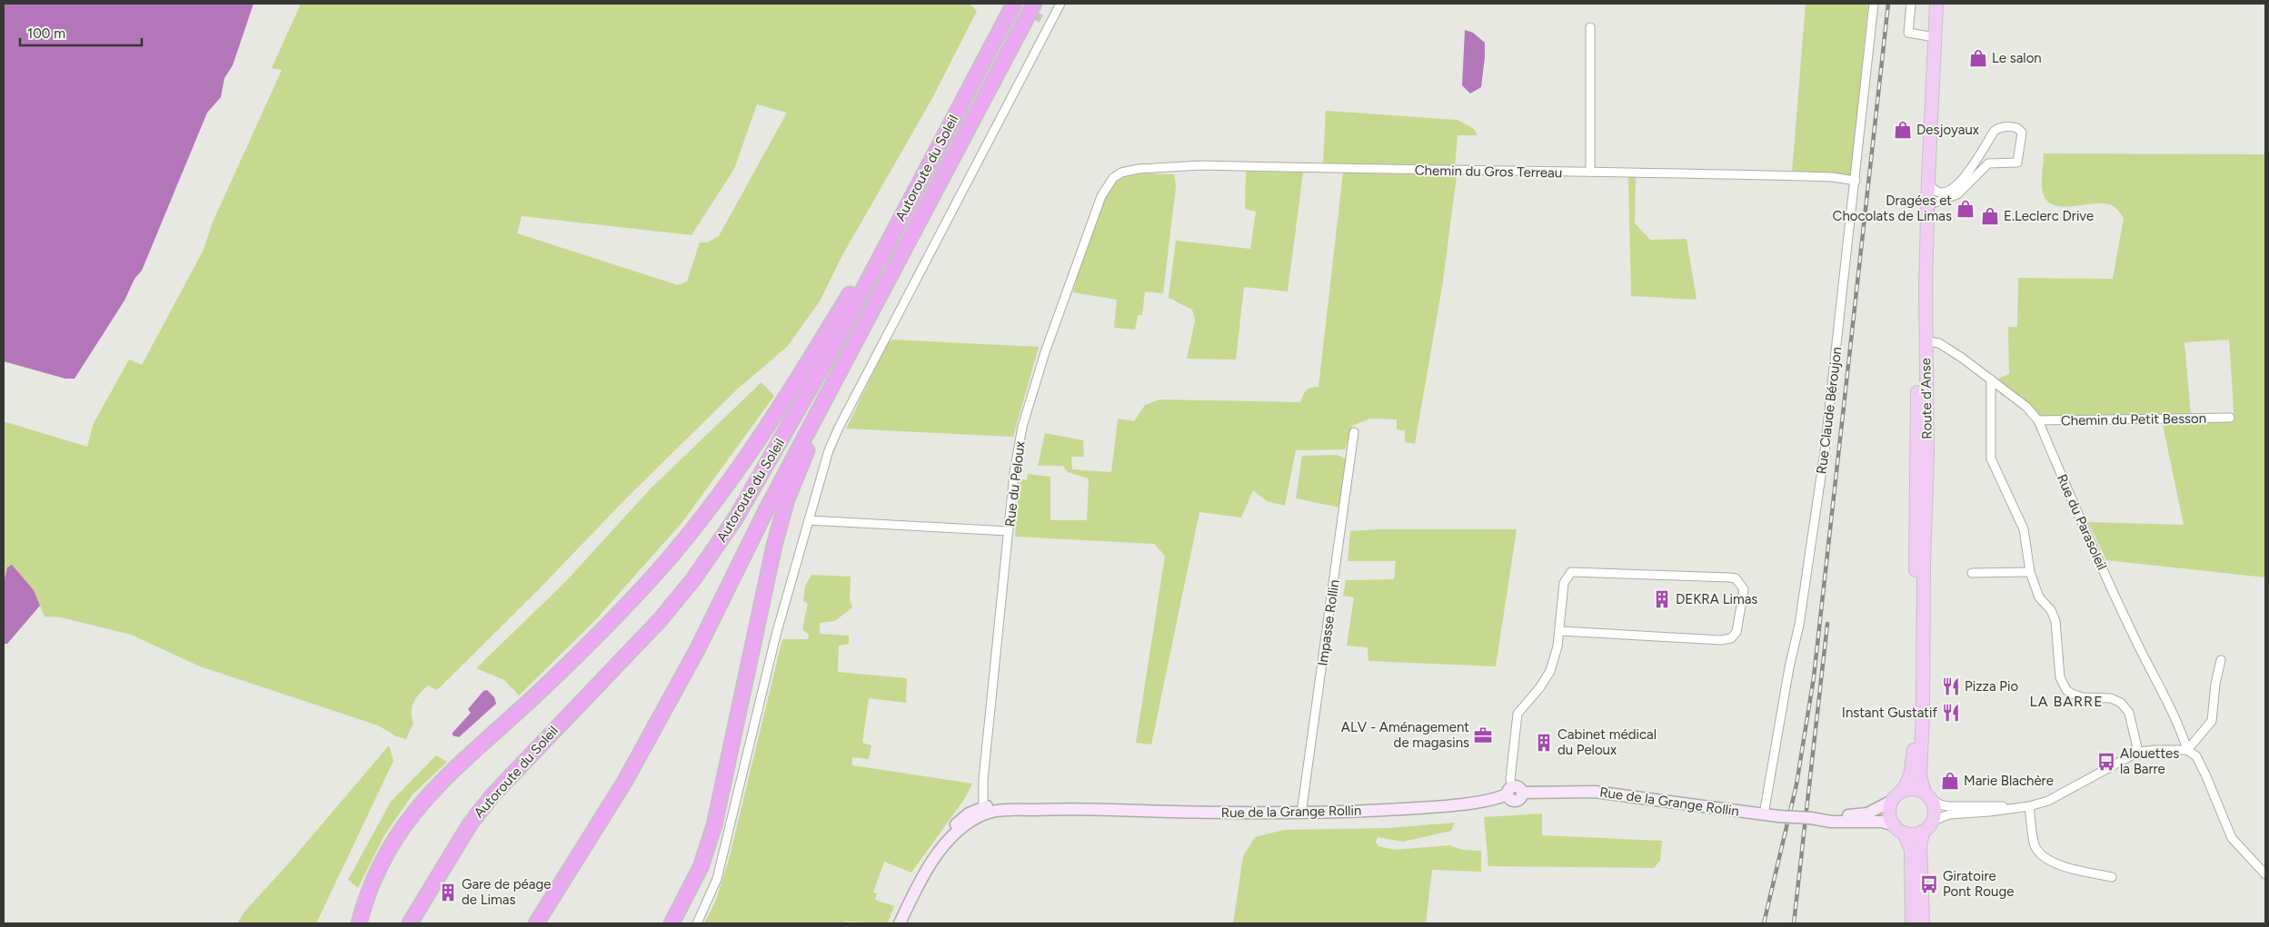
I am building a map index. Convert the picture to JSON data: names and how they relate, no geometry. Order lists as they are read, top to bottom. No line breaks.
{"streets":{"highway":["Autoroute du Soleil"],"main road":["Route d'Anse","Rue de la Grange Rollin"],"street":["Chemin du Gros Terreau","Rue Claude Béroujon","Chemin du Petit Besson","Rue du Peloux","Rue du Parasoleil","Impasse Rollin"]},"crossings":[["Chemin du Gros Terreau","Rue Claude Béroujon"],["Chemin du Gros Terreau","Rue du Peloux"],["Route d'Anse","Rue du Parasoleil"],["Route d'Anse","Rue de la Grange Rollin"],["Rue Claude Béroujon","Rue de la Grange Rollin"],["Chemin du Petit Besson","Rue du Parasoleil"],["Rue du Peloux","Rue de la Grange Rollin"],["Impasse Rollin","Rue de la Grange Rollin"]],"districts":["LA BARRE"],"places":{"shop":["Le salon","Desjoyaux","Dragées et Chocolats de Limas","E.Leclerc Drive","Marie Blachère"],"building":["DEKRA Limas","Cabinet médical du Peloux","Gare de péage de Limas"],"restaurant":["Pizza Pio","Instant Gustatif"],"office":["ALV - Aménagement de magasins"],"bus stop":["Alouettes la Barre","Giratoire Pont Rouge"]},"scale_bar":"100 m"}
